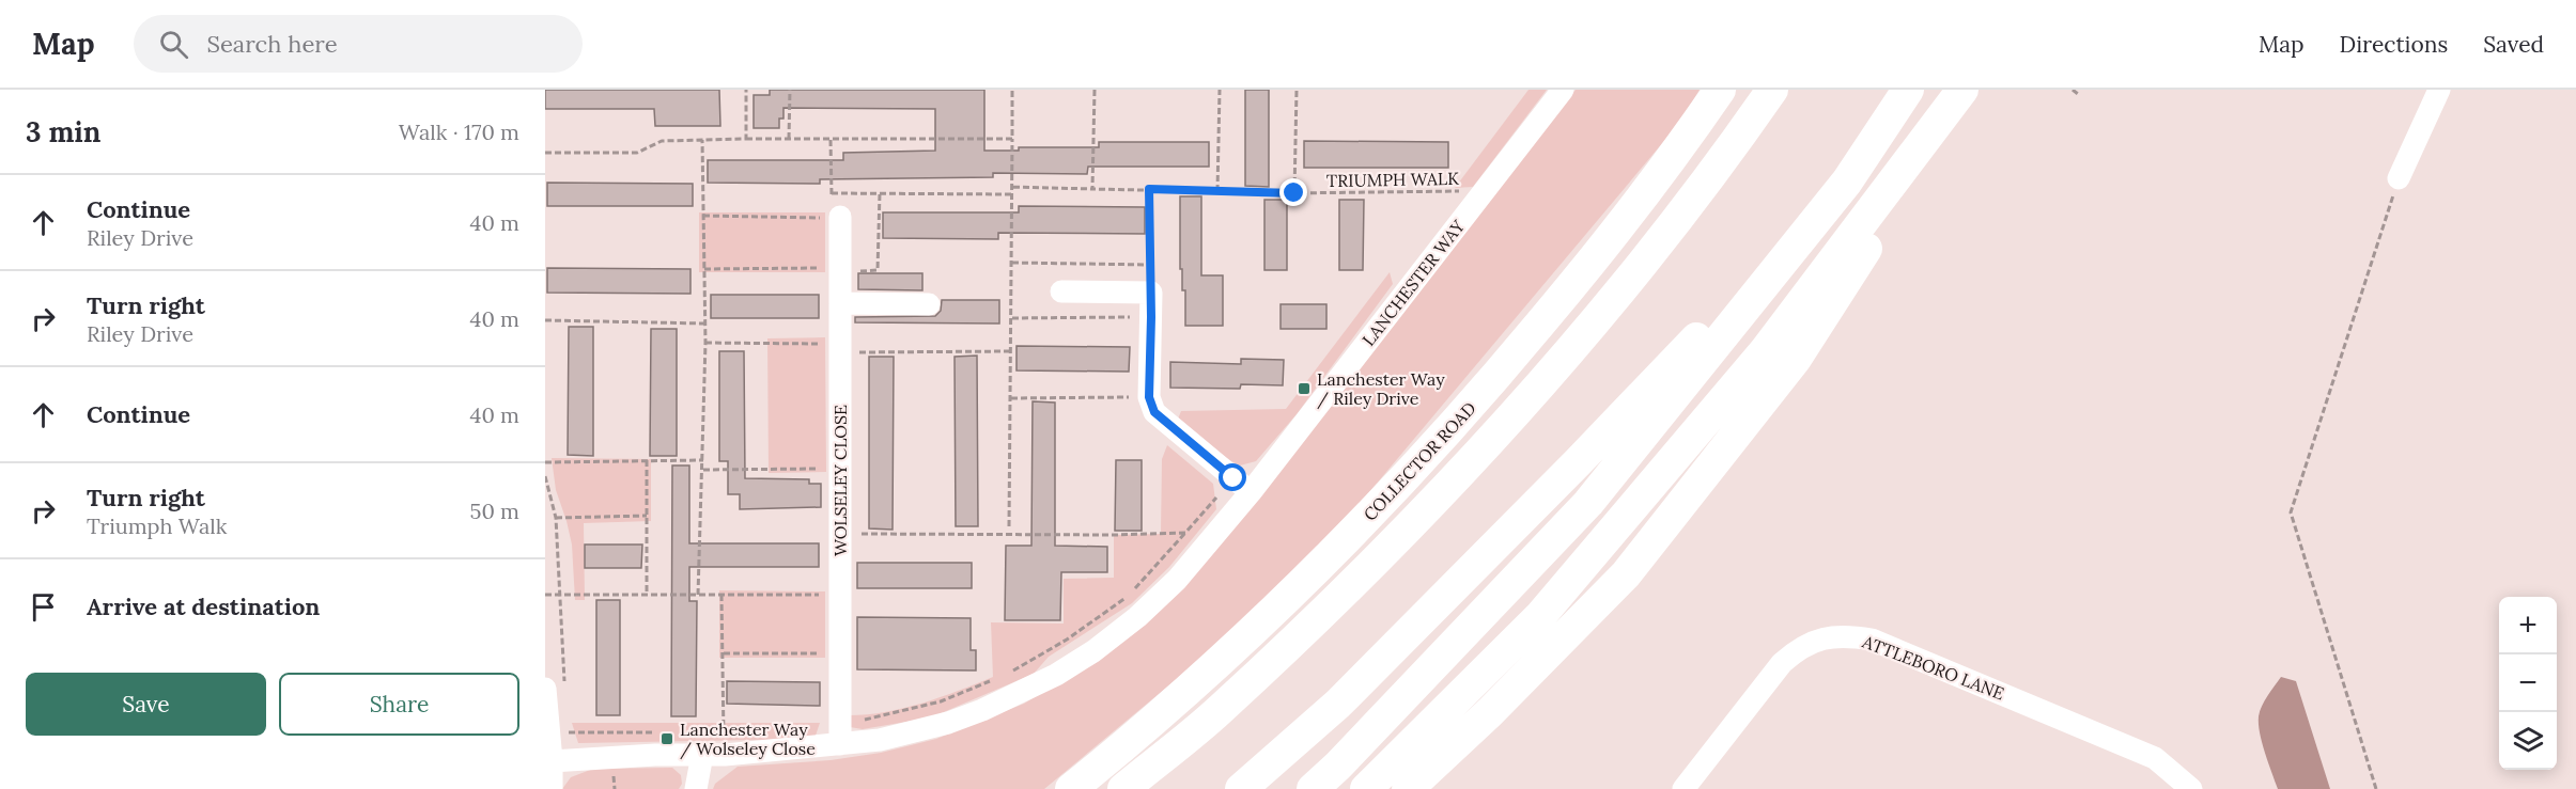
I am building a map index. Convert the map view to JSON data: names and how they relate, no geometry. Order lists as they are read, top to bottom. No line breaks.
{"streets":{"highway":["COLLECTOR ROAD"],"street":["LANCHESTER WAY","WOLSELEY CLOSE","ATTLEBORO LANE"],"path":["TRIUMPH WALK"]},"crossings":[["TRIUMPH WALK","LANCHESTER WAY"],["LANCHESTER WAY","WOLSELEY CLOSE"]],"places":{"transit":["Lanchester Way / Riley Drive","Lanchester Way / Wolseley Close"]},"page":{"header":"Map","search":"Search here","nav":["Map","Directions","Saved"],"heading":["3 min","Walk · 170 m"],"list":[["Continue","Riley Drive","40 m"],["Turn right","Riley Drive","40 m"],["Continue","40 m"],["Turn right","Triumph Walk","50 m"],"Arrive at destination"],"map_buttons":["+","−"],"buttons":["Save","Share"]}}
